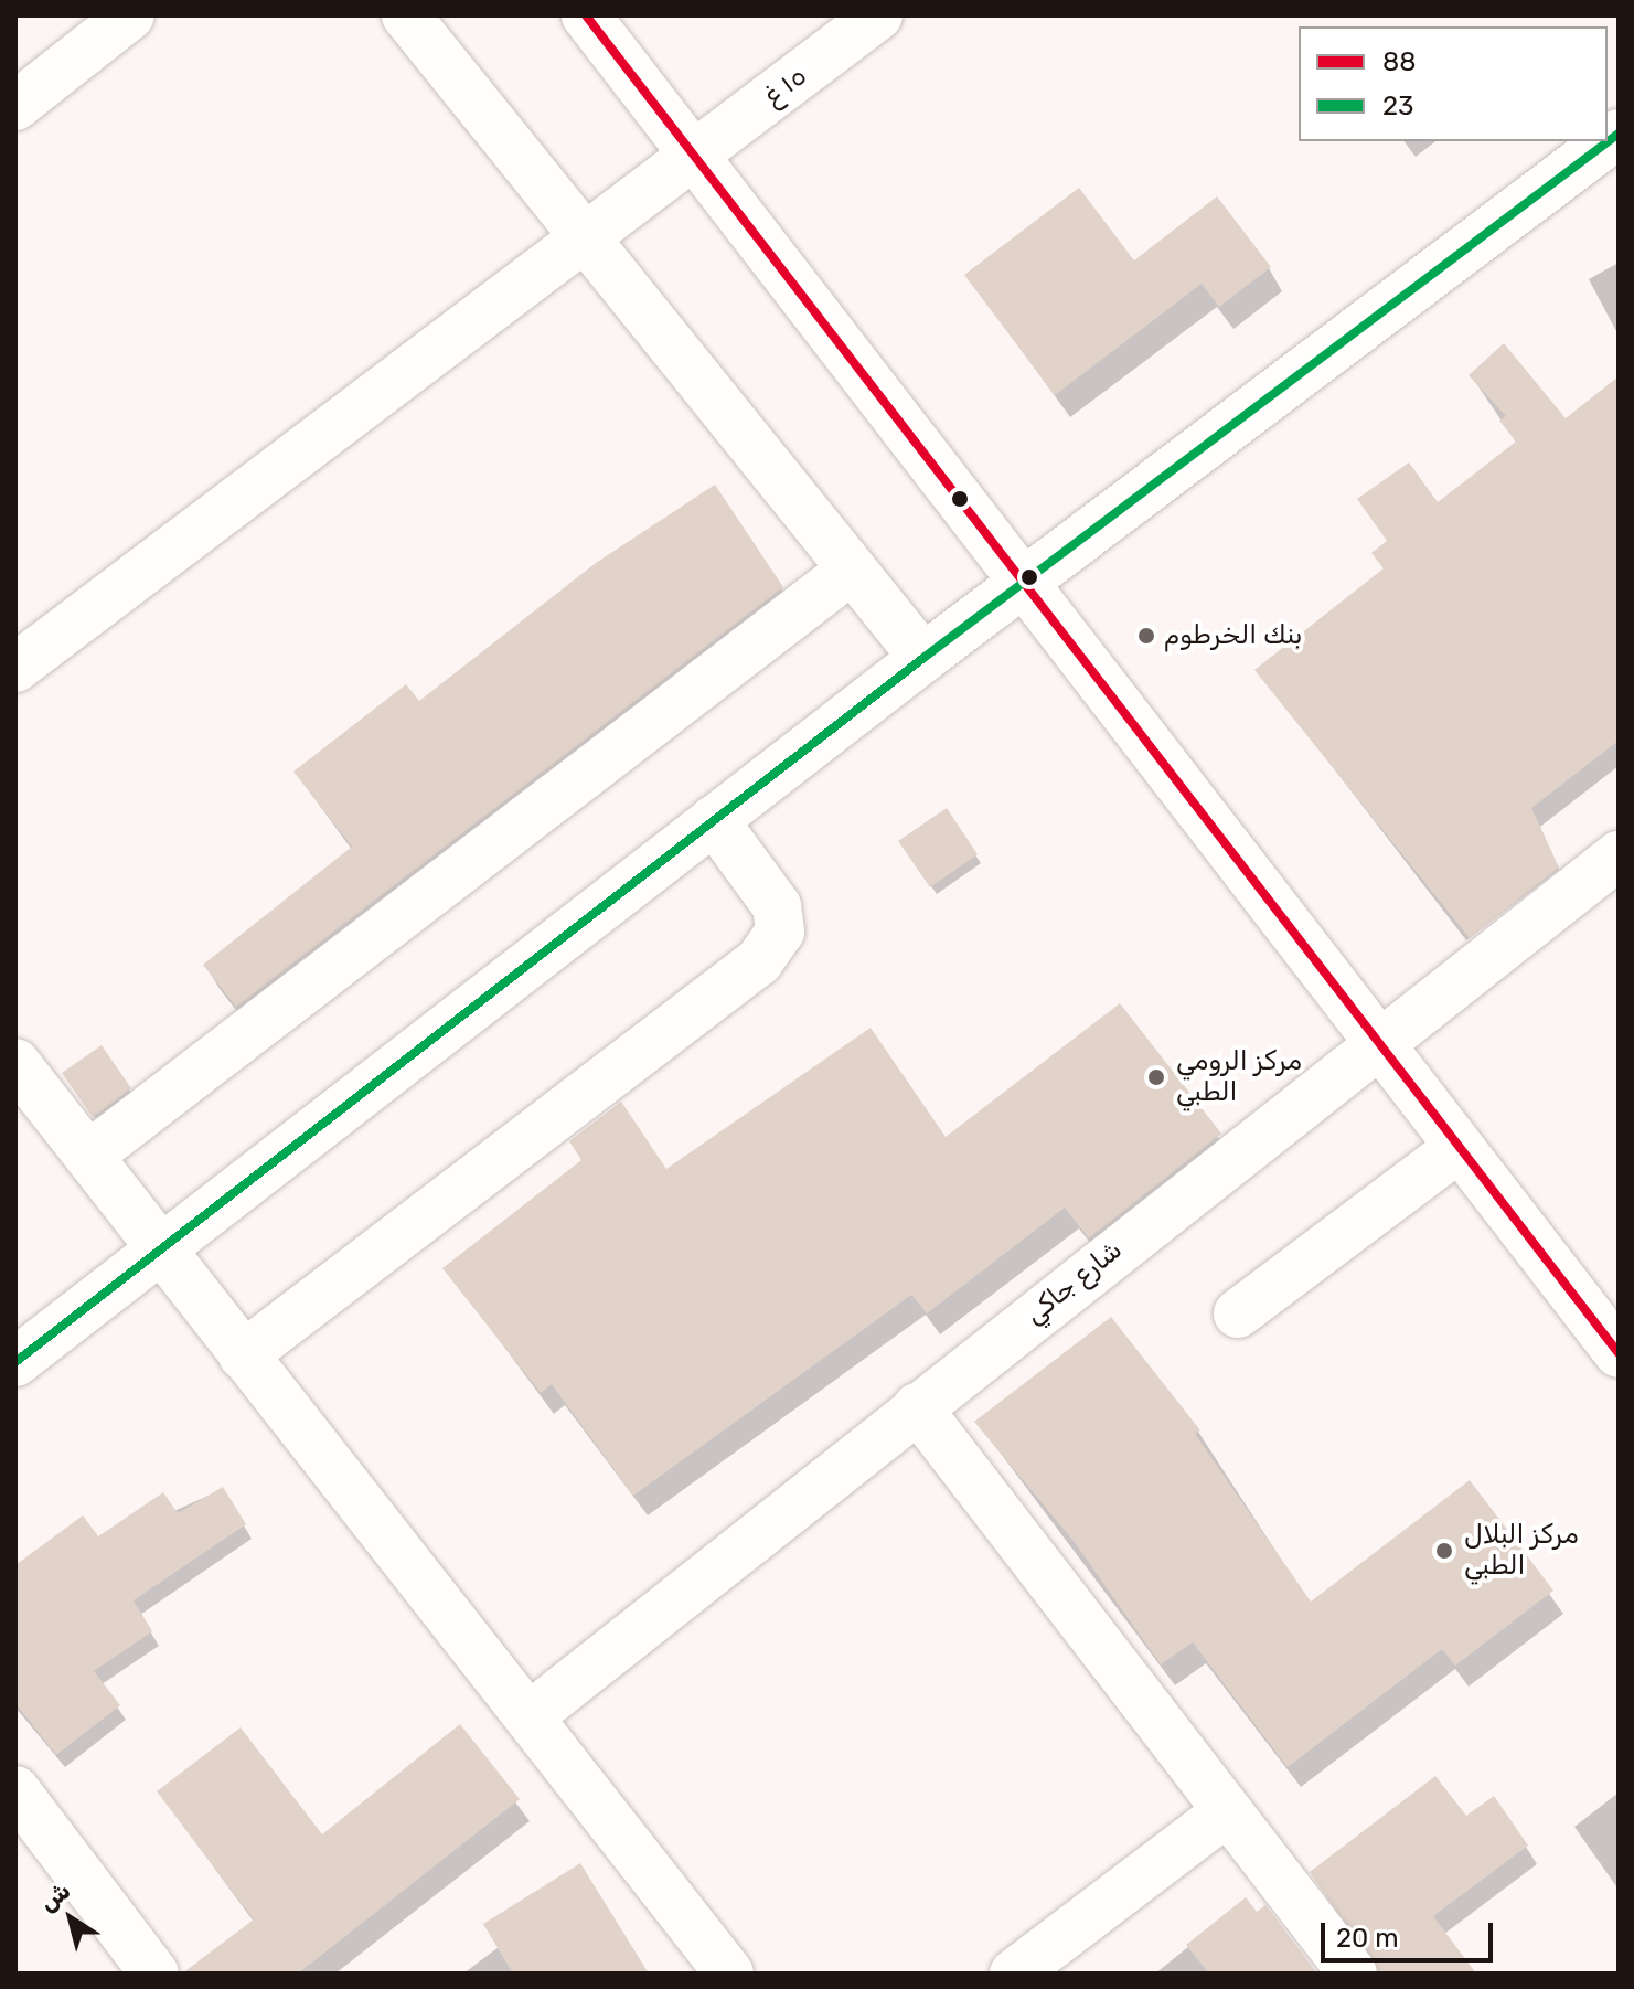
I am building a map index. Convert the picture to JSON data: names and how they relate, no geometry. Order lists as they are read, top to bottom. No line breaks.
{"streets":{"street":["١٥ غ","شارع جاكي"]},"places":["بنك الخرطوم","مركز الرومي الطبي","مركز البلال الطبي"],"lines":["transit line 88","transit line 23"],"legend":["88","23"],"scale_bar":"20 m","north":"top left"}
